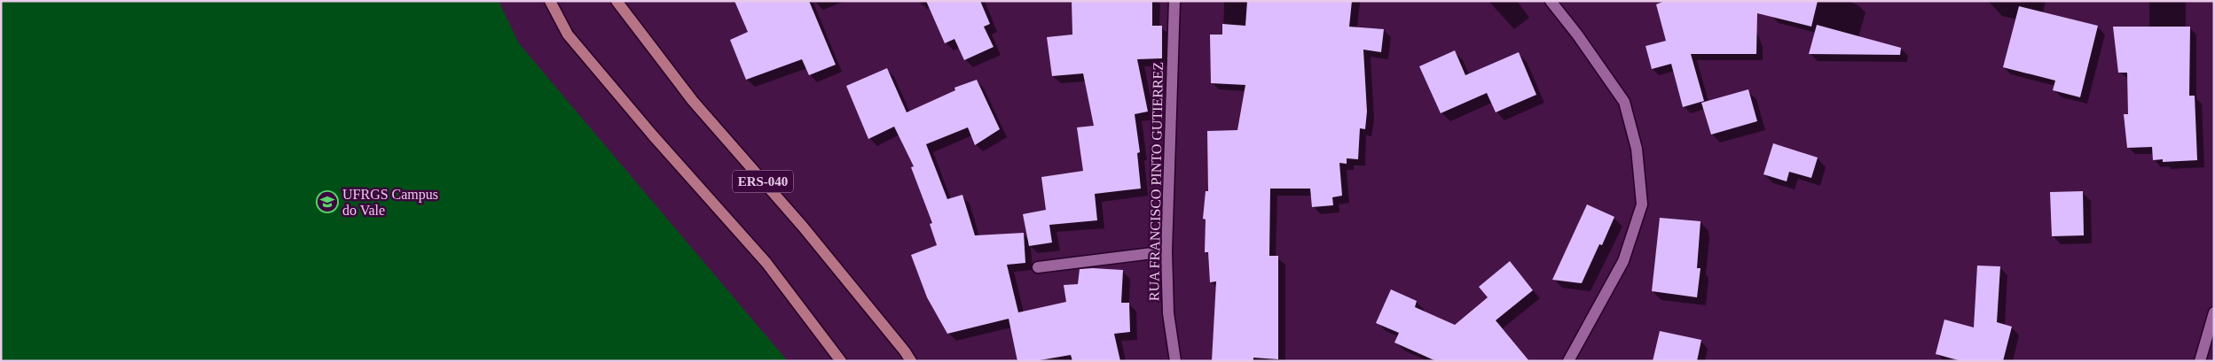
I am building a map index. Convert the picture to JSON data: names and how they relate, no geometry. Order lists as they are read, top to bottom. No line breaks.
{"streets":{"main road":["ERS-040"],"street":["RUA FRANCISCO PINTO GUTIERREZ"]},"places":{"school or university":["UFRGS Campus do Vale"]}}
